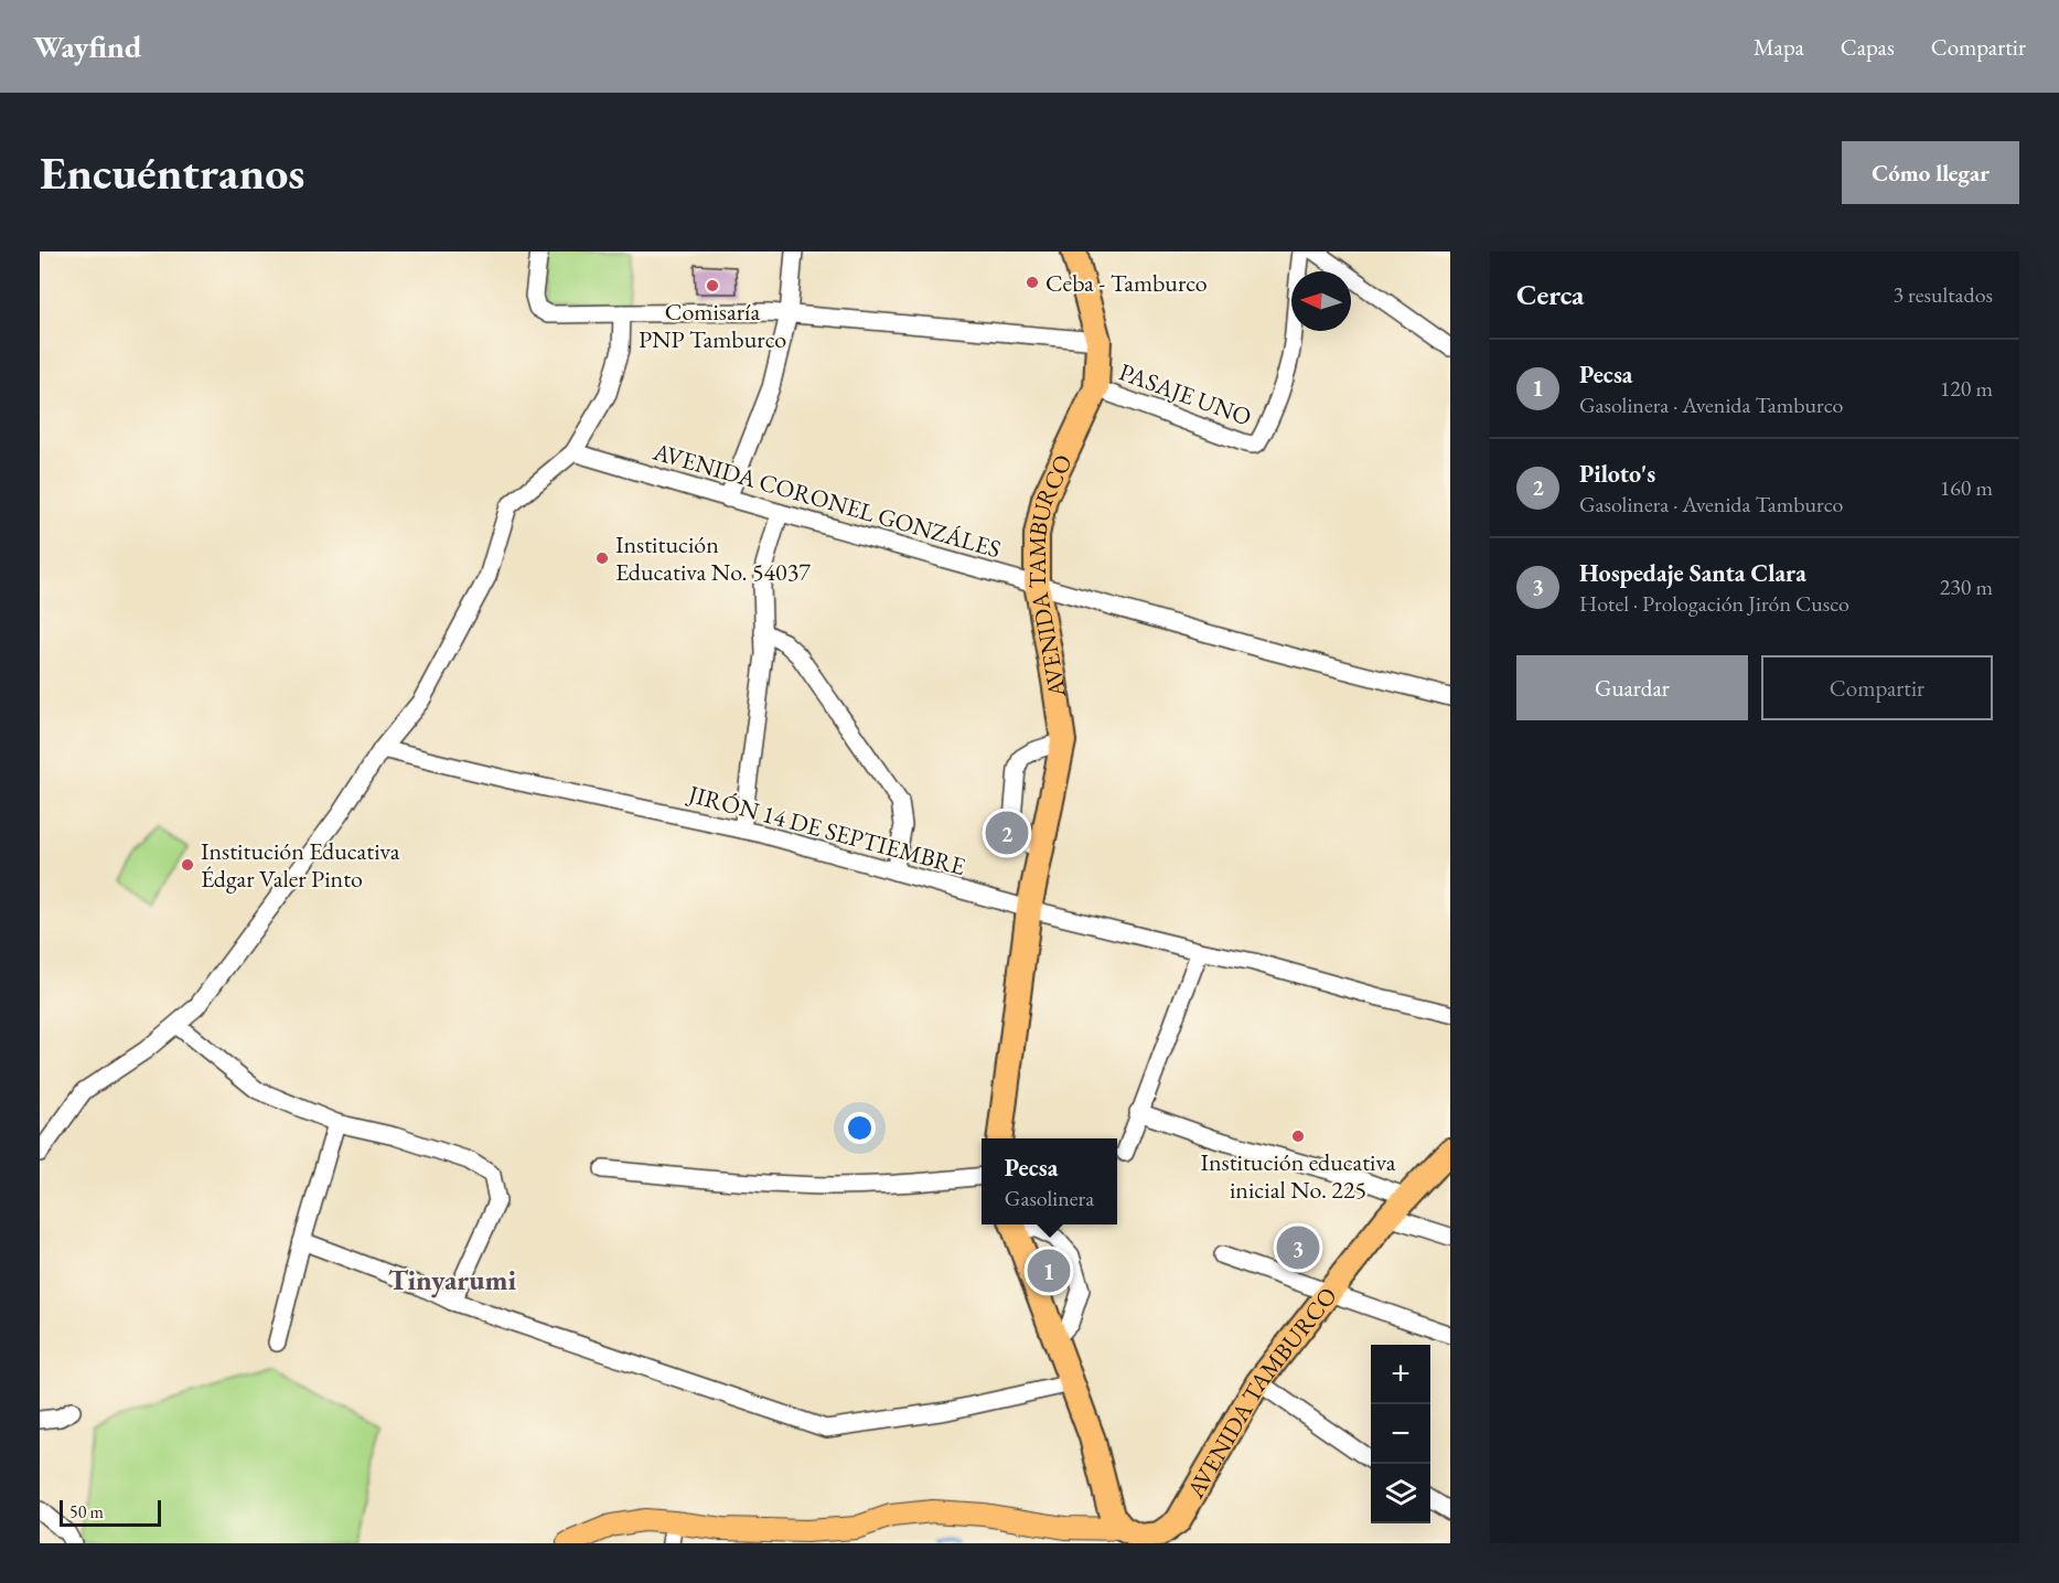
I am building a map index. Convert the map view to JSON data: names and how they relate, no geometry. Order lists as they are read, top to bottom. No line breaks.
{"streets":{"highway":["AVENIDA TAMBURCO"],"street":["PASAJE UNO","AVENIDA CORONEL GONZÁLES","JIRÓN 14 DE SEPTIEMBRE"]},"crossings":[["PASAJE UNO","AVENIDA TAMBURCO"],["AVENIDA CORONEL GONZÁLES","AVENIDA TAMBURCO"],["AVENIDA TAMBURCO","JIRÓN 14 DE SEPTIEMBRE"]],"districts":["Tinyarumi"],"places":["Ceba - Tamburco","Comisaría PNP Tamburco","Institución Educativa No. 54037","Institución Educativa Édgar Valer Pinto","Institución educativa inicial No. 225"],"scale_bar":"50 m","north":"left","page":{"header":"Wayfind","nav":["Mapa","Capas","Compartir"],"buttons":["Cómo llegar",["Guardar","Compartir"]],"title":"Encuéntranos","heading":["Cerca","3 resultados"],"list":[{"mark":"1","name":"Pecsa","note":"Gasolinera · Avenida Tamburco","value":"120 m"},{"mark":"2","name":"Piloto's","note":"Gasolinera · Avenida Tamburco","value":"160 m"},{"mark":"3","name":"Hospedaje Santa Clara","note":"Hotel · Prologación Jirón Cusco","value":"230 m"}],"pins":["2","3","1"],"popup":["Pecsa","Gasolinera"],"map_buttons":["+","−"],"scale":"50 m"}}
